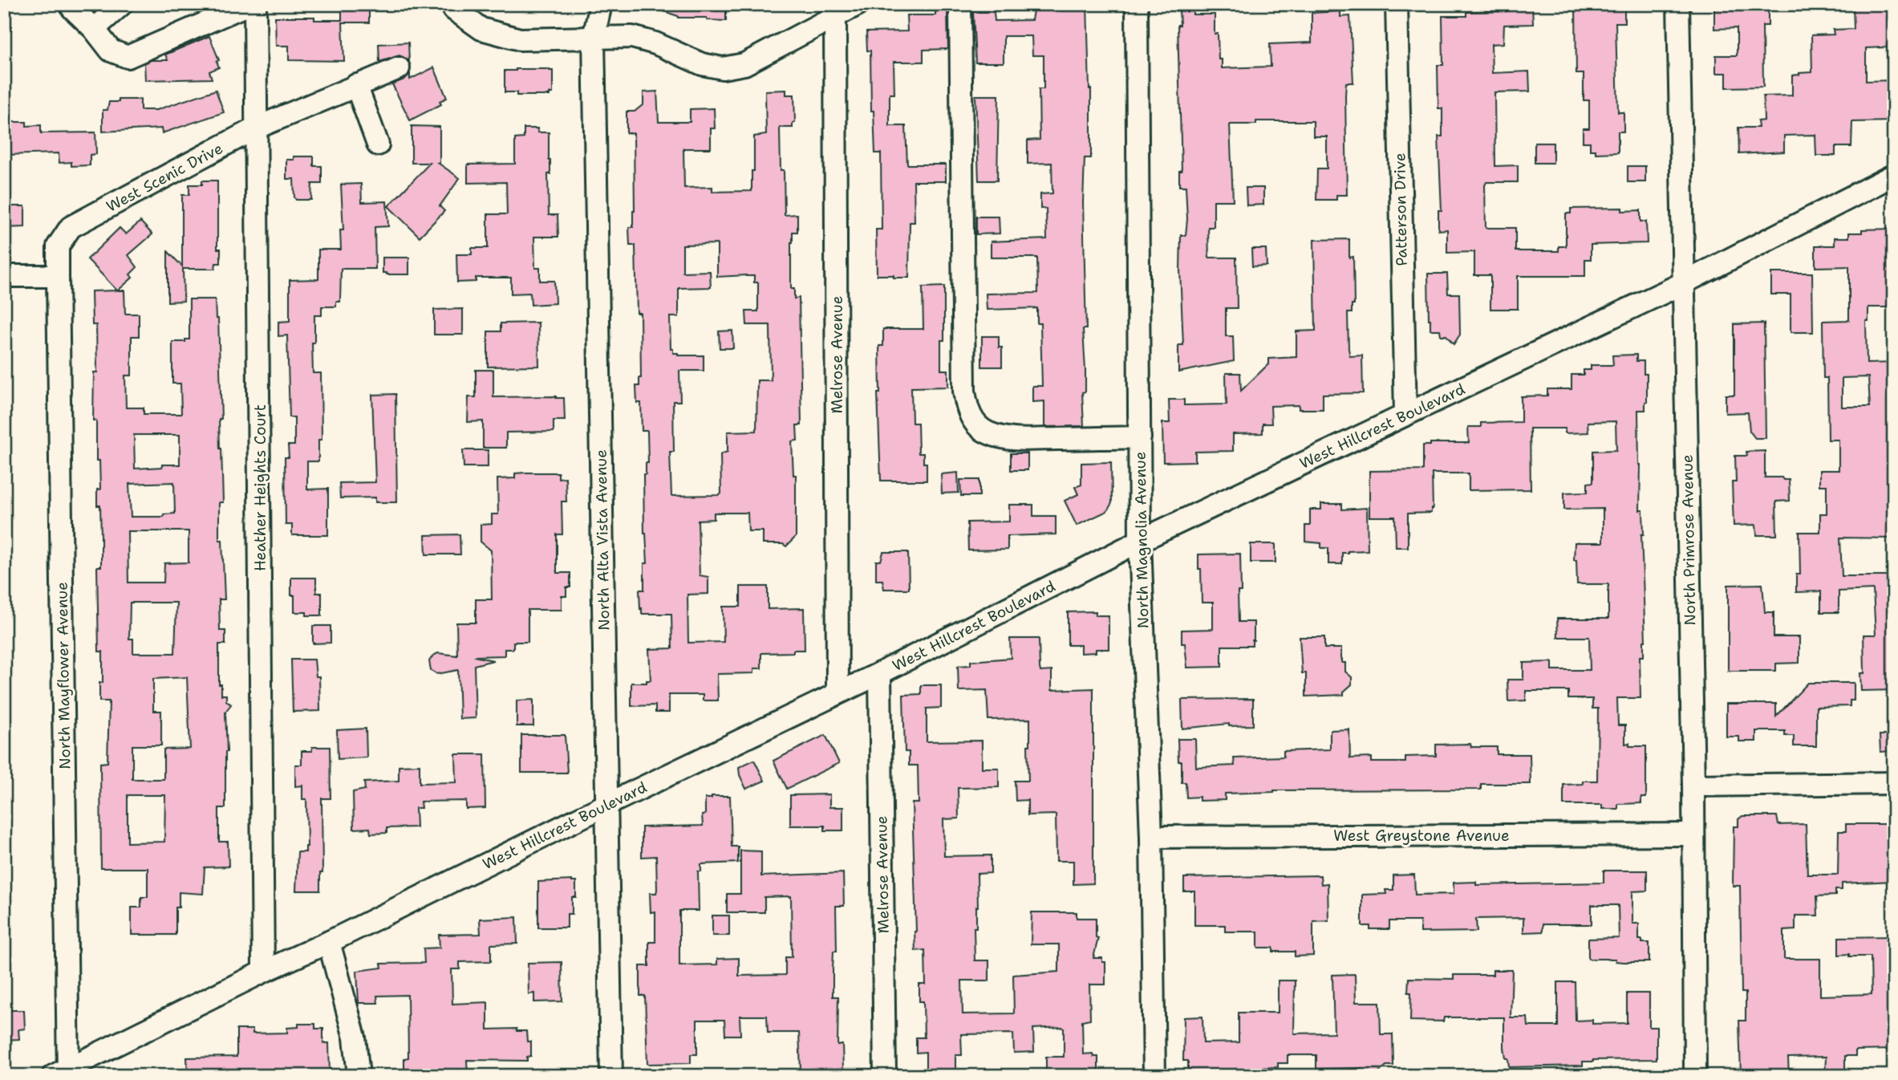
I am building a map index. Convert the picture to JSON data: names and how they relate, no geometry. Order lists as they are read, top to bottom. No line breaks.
{"streets":{"street":["West Scenic Drive","Patterson Drive","Melrose Avenue","West Hillcrest Boulevard","Heather Heights Court","North Alta Vista Avenue","North Magnolia Avenue","North Primrose Avenue","North Mayflower Avenue","West Greystone Avenue"]},"crossings":[["West Scenic Drive","Heather Heights Court"],["West Scenic Drive","North Mayflower Avenue"],["Patterson Drive","West Hillcrest Boulevard"],["Melrose Avenue","West Hillcrest Boulevard"],["West Hillcrest Boulevard","Heather Heights Court"],["West Hillcrest Boulevard","North Alta Vista Avenue"],["West Hillcrest Boulevard","North Magnolia Avenue"],["West Hillcrest Boulevard","North Primrose Avenue"],["West Hillcrest Boulevard","North Mayflower Avenue"],["North Magnolia Avenue","West Greystone Avenue"],["North Primrose Avenue","West Greystone Avenue"]]}
